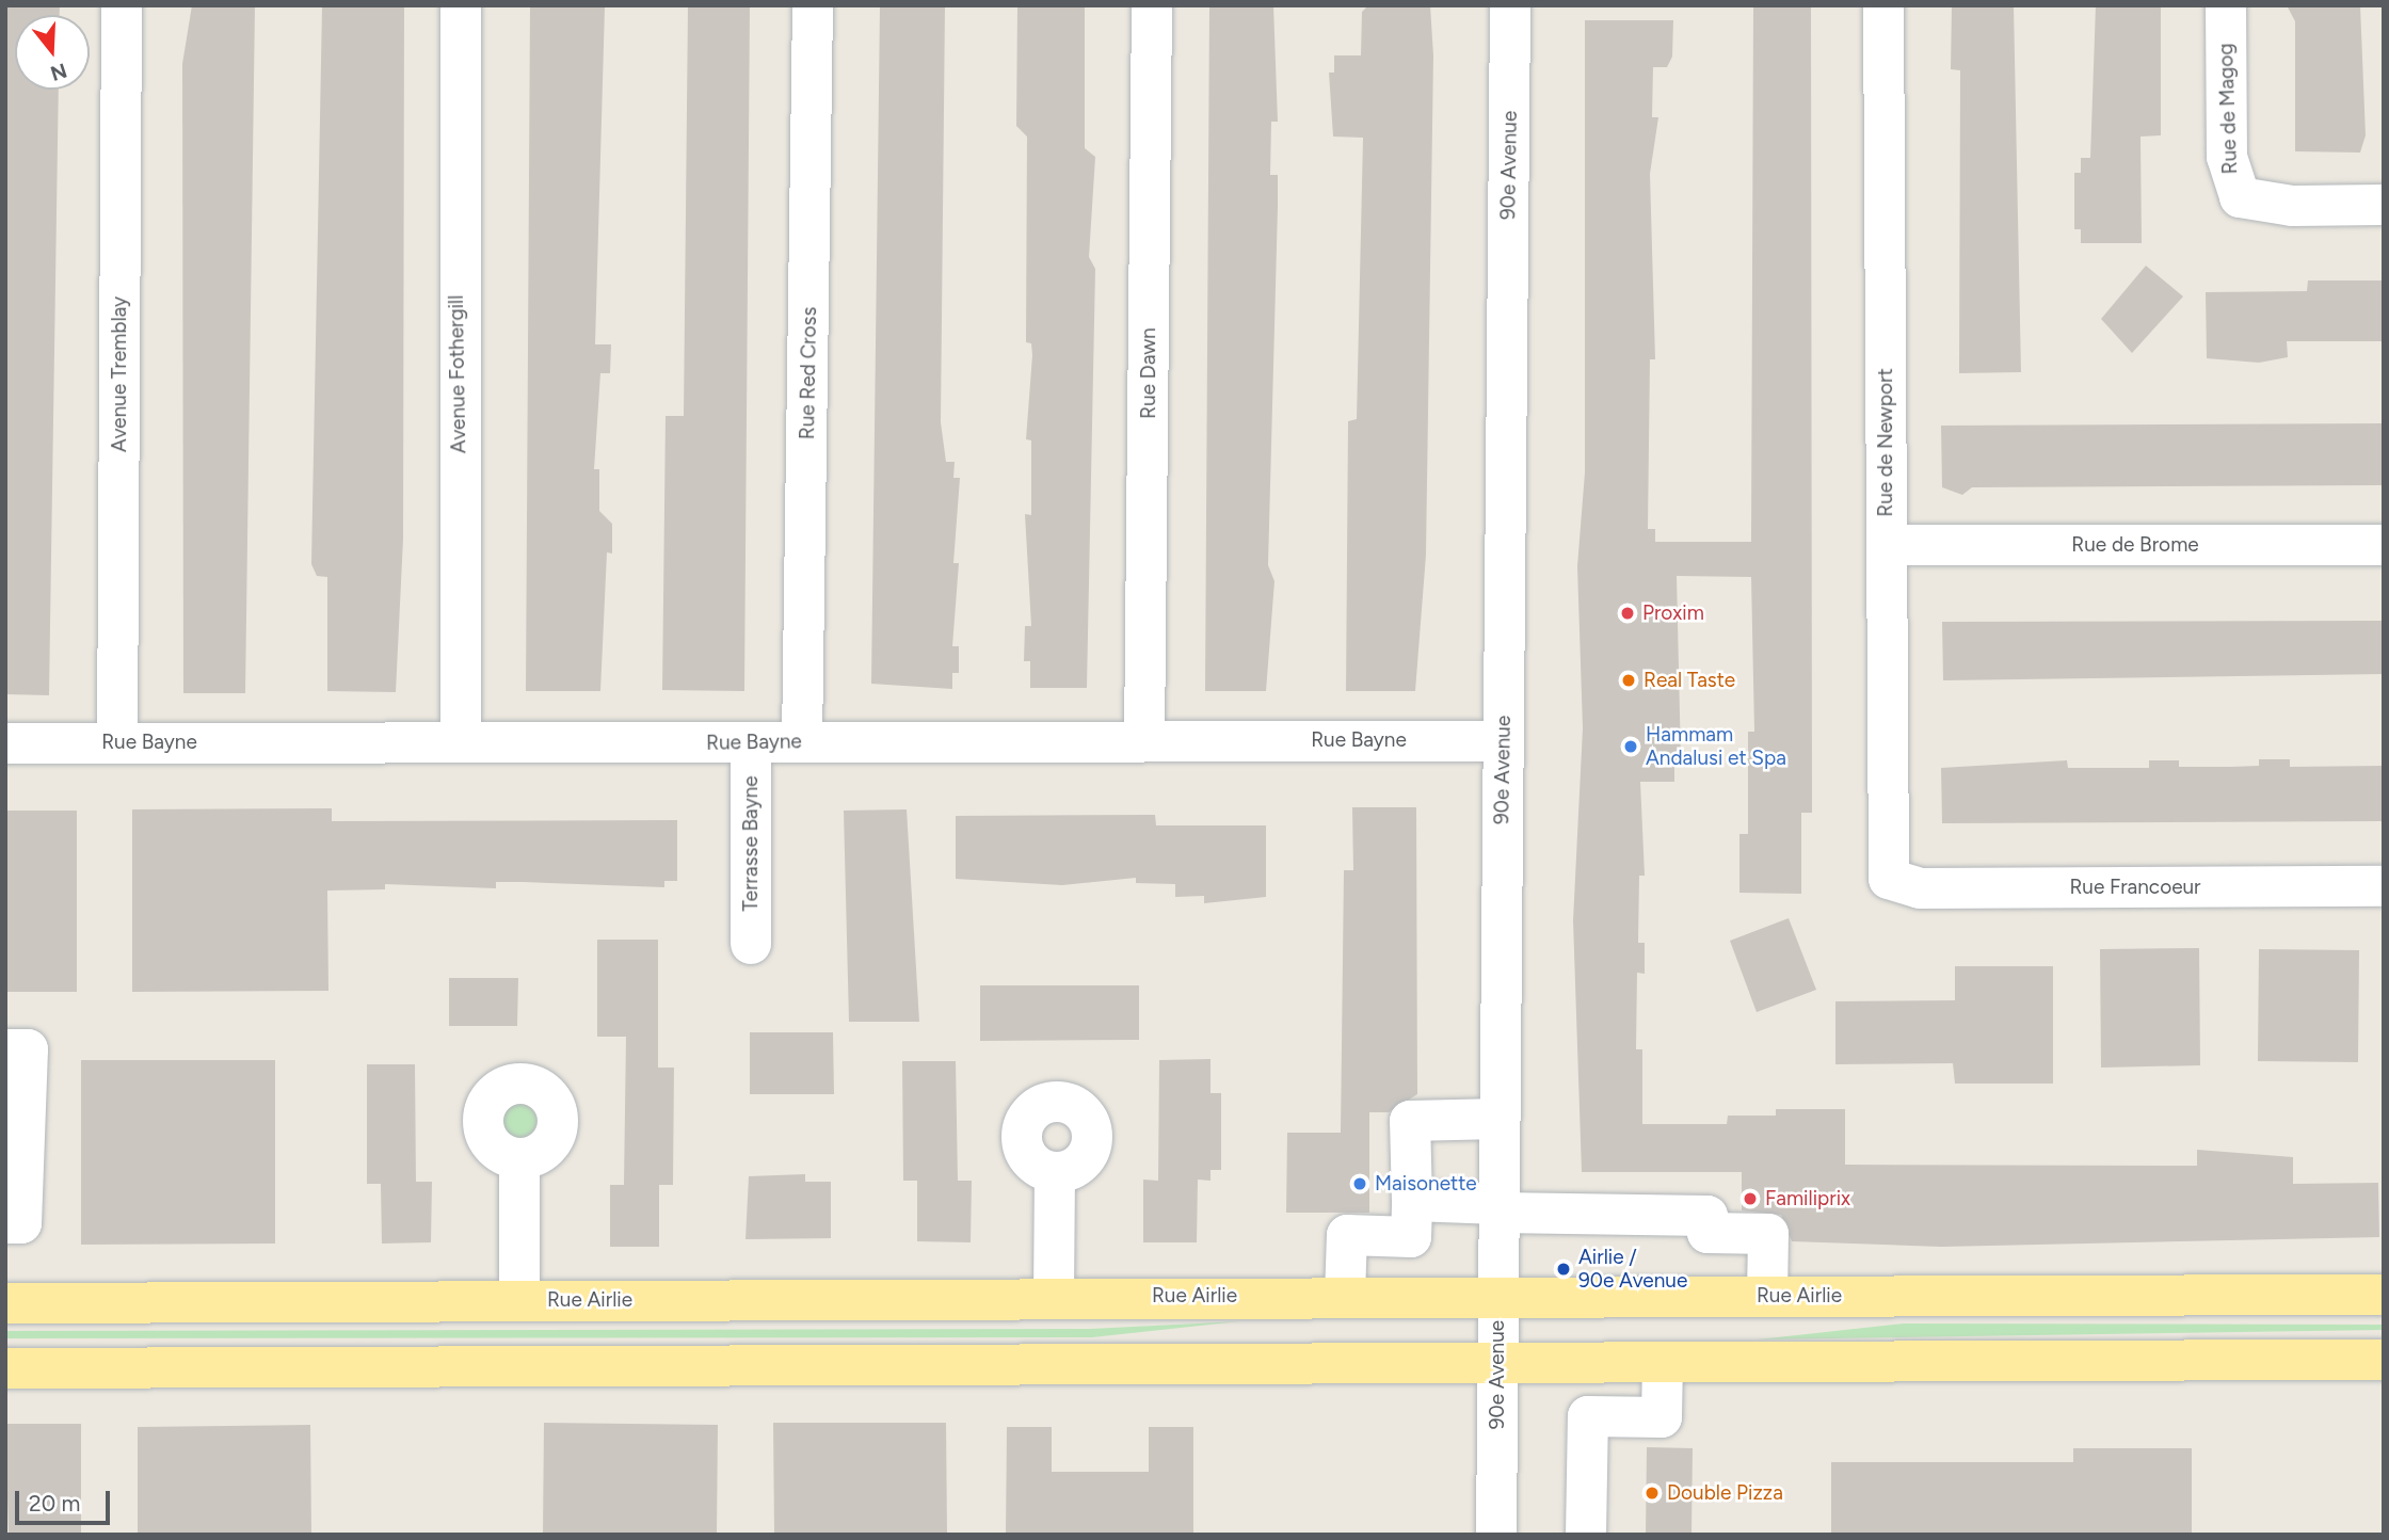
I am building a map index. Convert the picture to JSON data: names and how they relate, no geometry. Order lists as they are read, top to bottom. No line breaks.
{"streets":{"main road":["Rue Airlie"],"street":["Rue de Magog","90e Avenue","Rue Red Cross","Rue Dawn","Avenue Tremblay","Avenue Fothergill","Rue de Newport","Rue de Brome","Rue Bayne","Terrasse Bayne","Rue Francoeur"]},"crossings":[["90e Avenue","Rue Bayne"],["90e Avenue","Rue Airlie"],["Rue Red Cross","Rue Bayne"],["Rue Dawn","Rue Bayne"],["Avenue Tremblay","Rue Bayne"],["Avenue Fothergill","Rue Bayne"],["Rue de Newport","Rue de Brome"],["Rue de Newport","Rue Francoeur"],["Rue Bayne","Terrasse Bayne"]],"places":["Proxim","Real Taste","Hammam Andalusi et Spa","Maisonette","Familiprix","Airlie / 90e Avenue","Double Pizza"],"scale_bar":"20 m","north":"bottom"}
